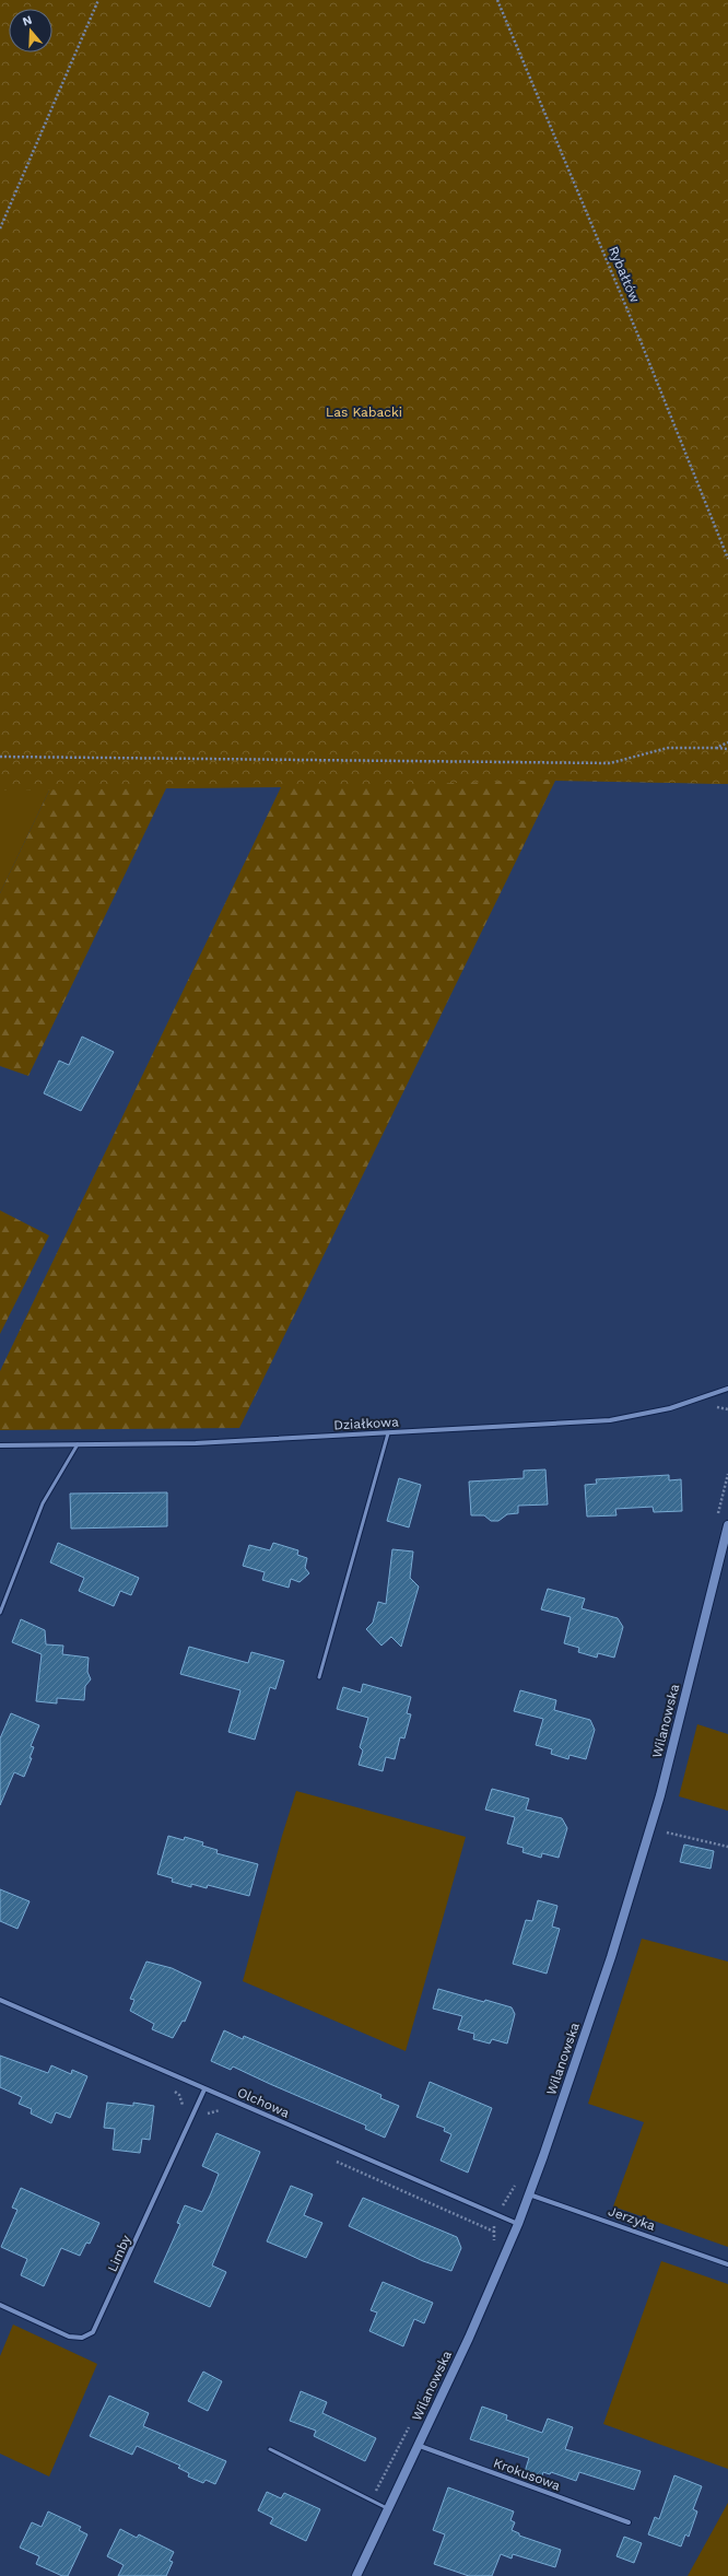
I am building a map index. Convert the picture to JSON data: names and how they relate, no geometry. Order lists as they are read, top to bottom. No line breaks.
{"streets":{"street":["Działkowa","Wilanowska","Olchowa","Jerzyka","Limby","Krokusowa"],"path":["Rybałtów"]},"crossings":[["Wilanowska","Olchowa"],["Wilanowska","Jerzyka"],["Wilanowska","Krokusowa"],["Olchowa","Limby"]],"parks":["Las Kabacki"],"north":"top"}
